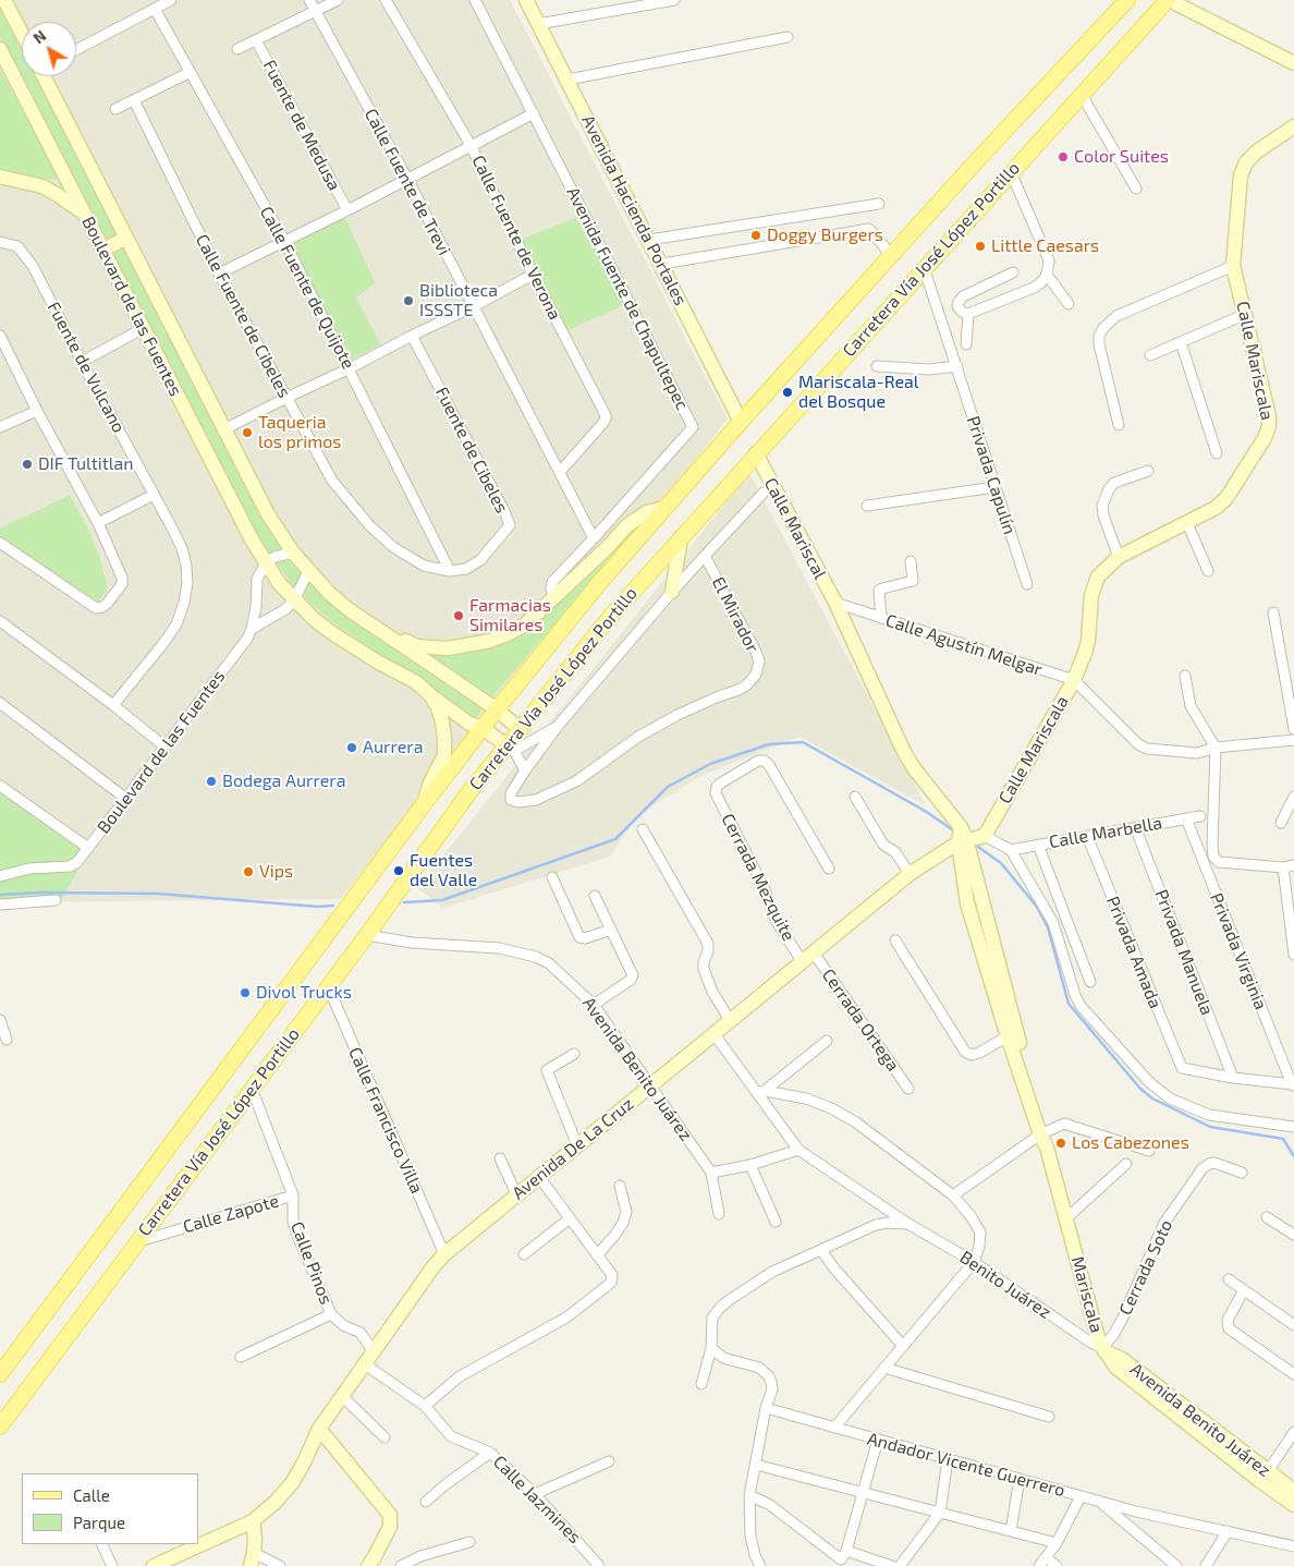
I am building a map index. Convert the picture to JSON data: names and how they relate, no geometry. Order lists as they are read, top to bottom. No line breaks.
{"streets":{"main road":["Carretera Vía José López Portillo"],"street":["Fuente de Medusa","Calle Fuente de Trevi","Avenida Hacienda Portales","Calle Fuente de Verona","Calle Fuente de Quijote","Avenida Fuente de Chapultepec","Boulevard de las Fuentes","Calle Fuente de Cibeles","Calle Mariscala","Fuente de Vulcano","Fuente de Cibeles","Privada Capulín","Calle Mariscal","El Mirador","Calle Agustín Melgar","Calle Marbella","Cerrada Mezquite","Privada Virginia","Privada Amada","Privada Manuela","Cerrada Ortega","Avenida Benito Juárez","Calle Francisco Villa","Avenida De La Cruz","Calle Zapote","Calle Pinos","Cerrada Soto","Benito Juárez","Mariscala","Andador Vicente Guerrero","Calle Jazmines"]},"crossings":[["Calle Fuente de Trevi","Calle Fuente de Verona"],["Calle Fuente de Trevi","Avenida Fuente de Chapultepec"],["Avenida Hacienda Portales","Carretera Vía José López Portillo"],["Carretera Vía José López Portillo","Boulevard de las Fuentes"],["Carretera Vía José López Portillo","Privada Capulín"],["Carretera Vía José López Portillo","Calle Mariscal"],["Carretera Vía José López Portillo","Avenida Benito Juárez"],["Carretera Vía José López Portillo","Calle Francisco Villa"],["Carretera Vía José López Portillo","Calle Zapote"],["Carretera Vía José López Portillo","Calle Pinos"],["Calle Fuente de Quijote","Calle Fuente de Cibeles"],["Calle Fuente de Quijote","Fuente de Cibeles"],["Calle Fuente de Cibeles","Fuente de Cibeles"],["Calle Mariscala","Calle Agustín Melgar"],["Calle Mariscal","Calle Agustín Melgar"],["Calle Marbella","Privada Virginia"],["Calle Marbella","Privada Amada"],["Calle Marbella","Privada Manuela"],["Cerrada Mezquite","Avenida De La Cruz"],["Privada Virginia","Privada Amada"],["Privada Virginia","Privada Manuela"],["Cerrada Ortega","Avenida De La Cruz"],["Avenida Benito Juárez","Avenida De La Cruz"],["Avenida Benito Juárez","Cerrada Soto"],["Avenida Benito Juárez","Benito Juárez"],["Avenida Benito Juárez","Mariscala"],["Calle Francisco Villa","Avenida De La Cruz"],["Avenida De La Cruz","Calle Jazmines"],["Calle Zapote","Calle Pinos"],["Cerrada Soto","Benito Juárez"],["Cerrada Soto","Mariscala"],["Benito Juárez","Mariscala"]],"places":["Color Suites","Doggy Burgers","Little Caesars","Biblioteca ISSSTE","Mariscala-Real del Bosque","Taqueria los primos","DIF Tultitlan","Farmacias Similares","Aurrera","Bodega Aurrera","Fuentes del Valle","Vips","Divol Trucks","Los Cabezones"],"legend":["Calle","Parque"],"north":"top left"}
